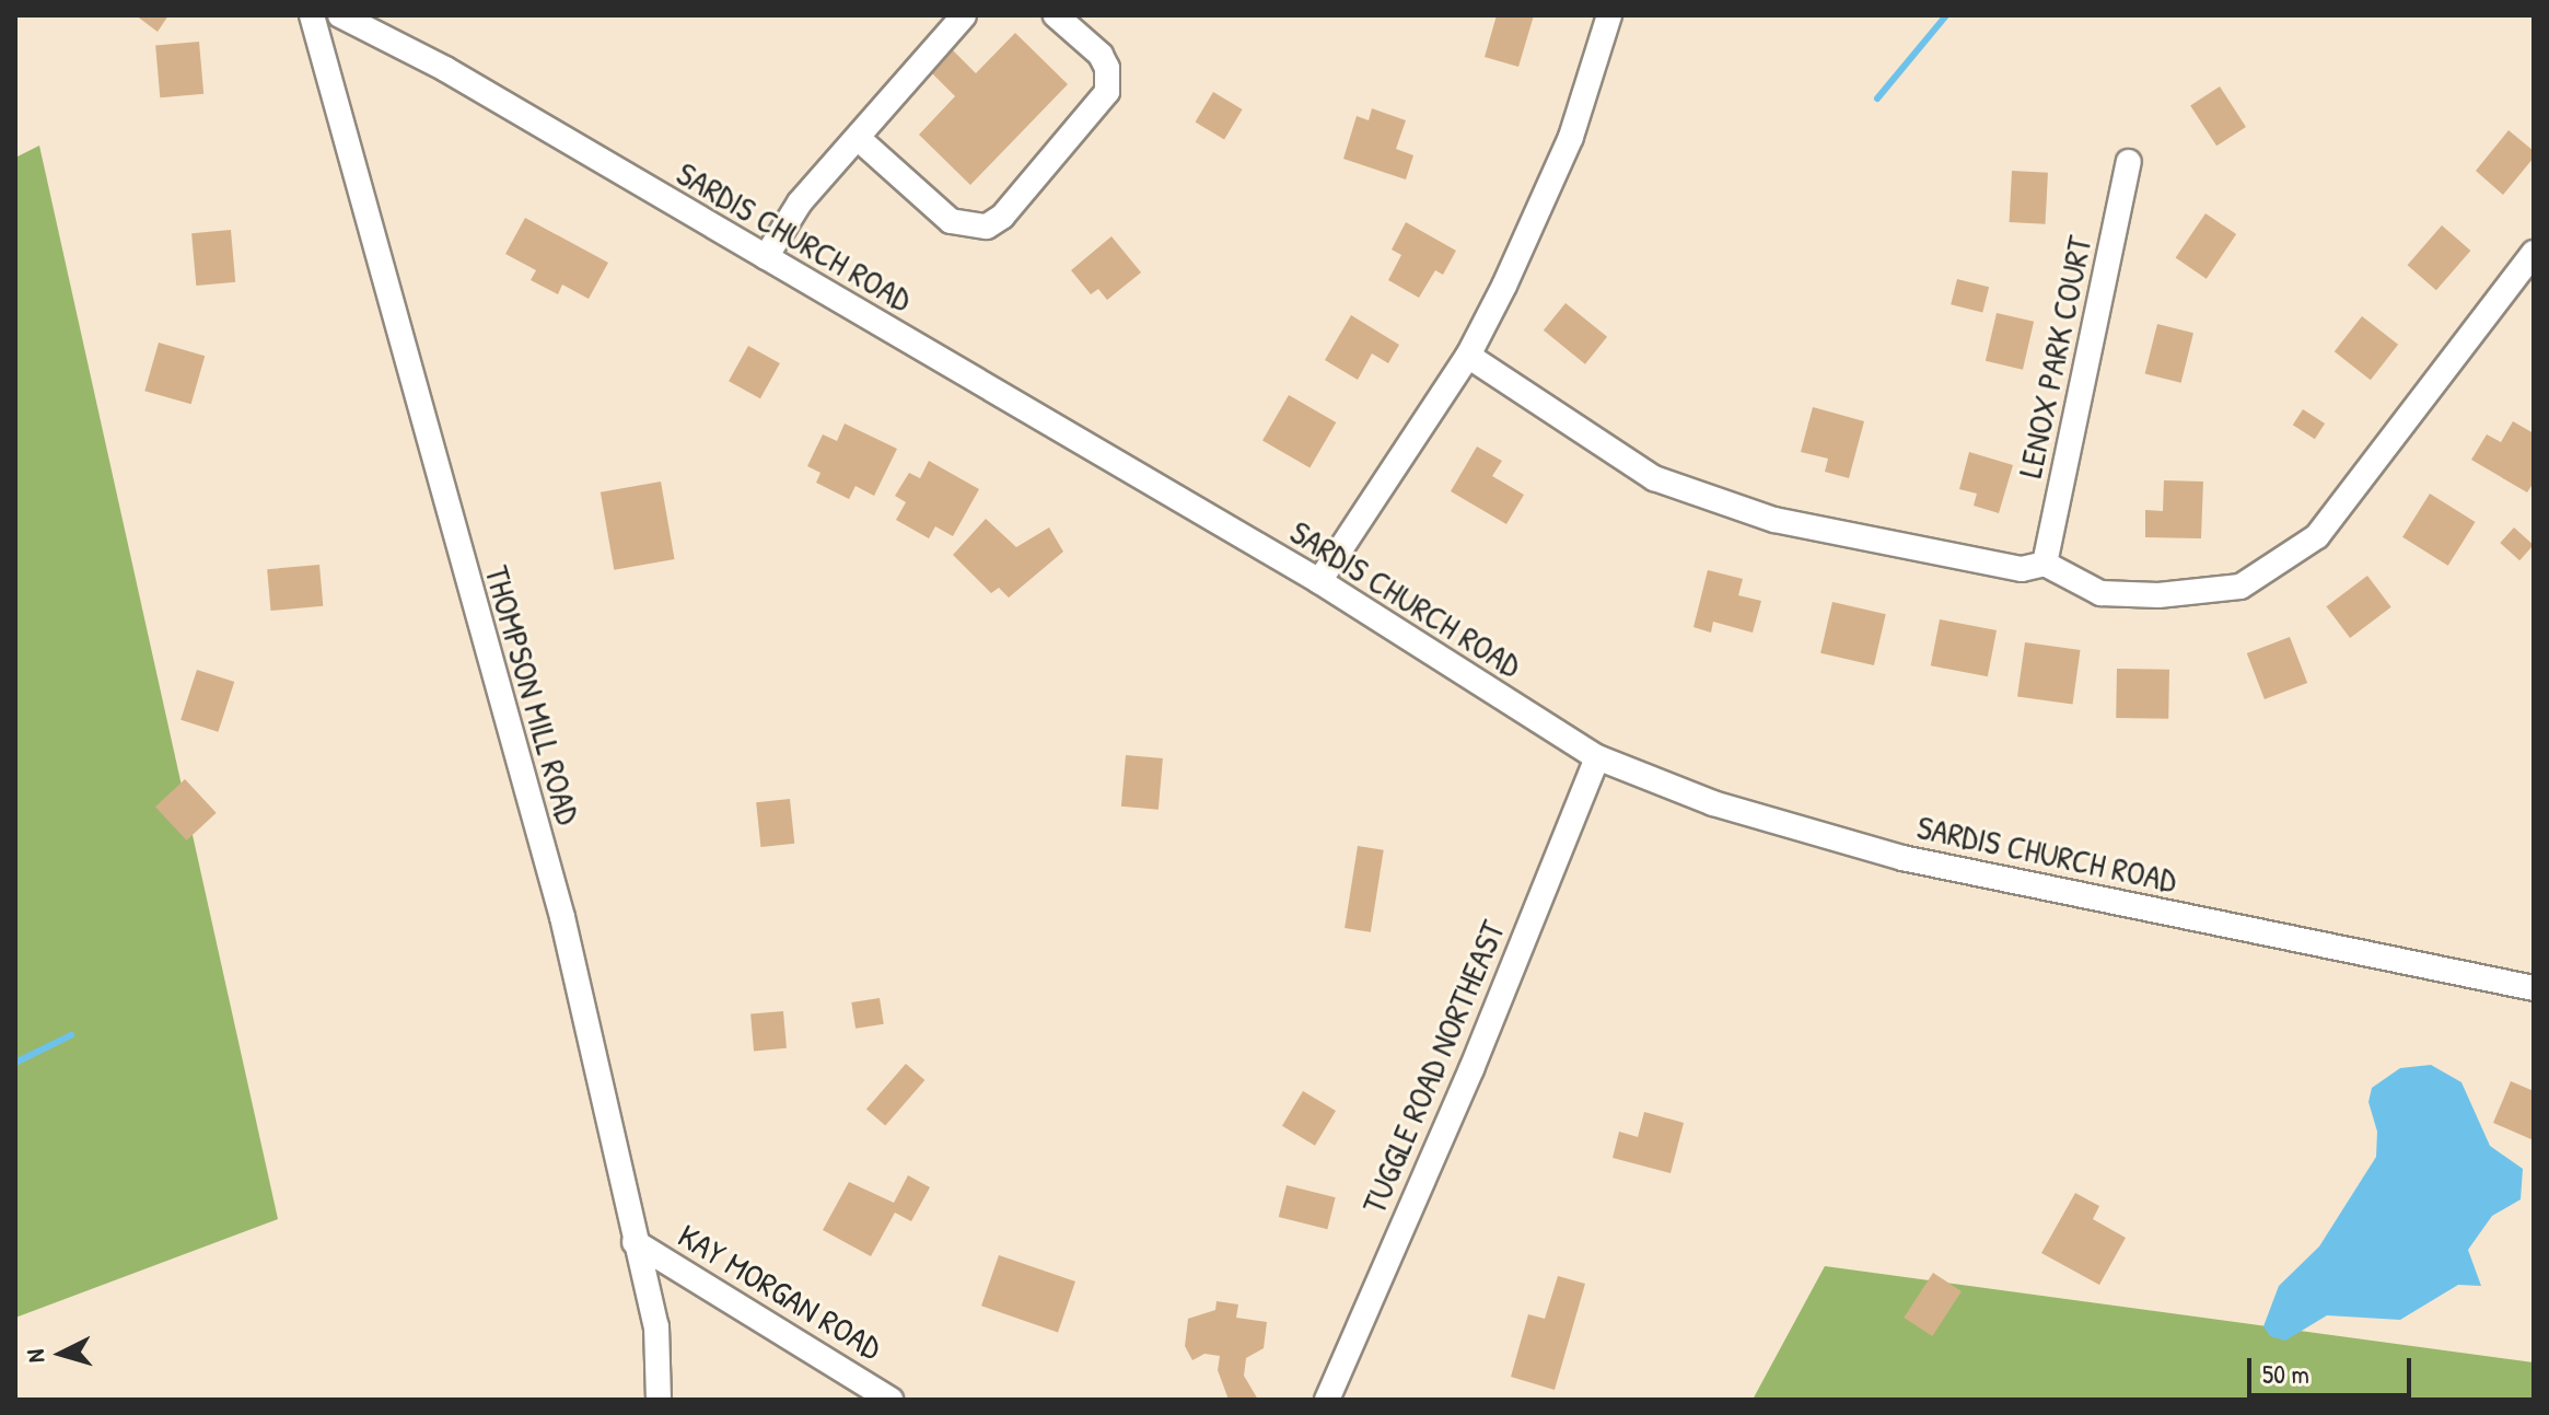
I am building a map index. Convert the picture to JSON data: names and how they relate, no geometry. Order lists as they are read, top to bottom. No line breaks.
{"streets":{"street":["SARDIS CHURCH ROAD","LENOX PARK COURT","THOMPSON MILL ROAD","TUGGLE ROAD NORTHEAST","KAY MORGAN ROAD"]},"crossings":[["SARDIS CHURCH ROAD","TUGGLE ROAD NORTHEAST"],["THOMPSON MILL ROAD","KAY MORGAN ROAD"]],"scale_bar":"50 m","north":"left"}
